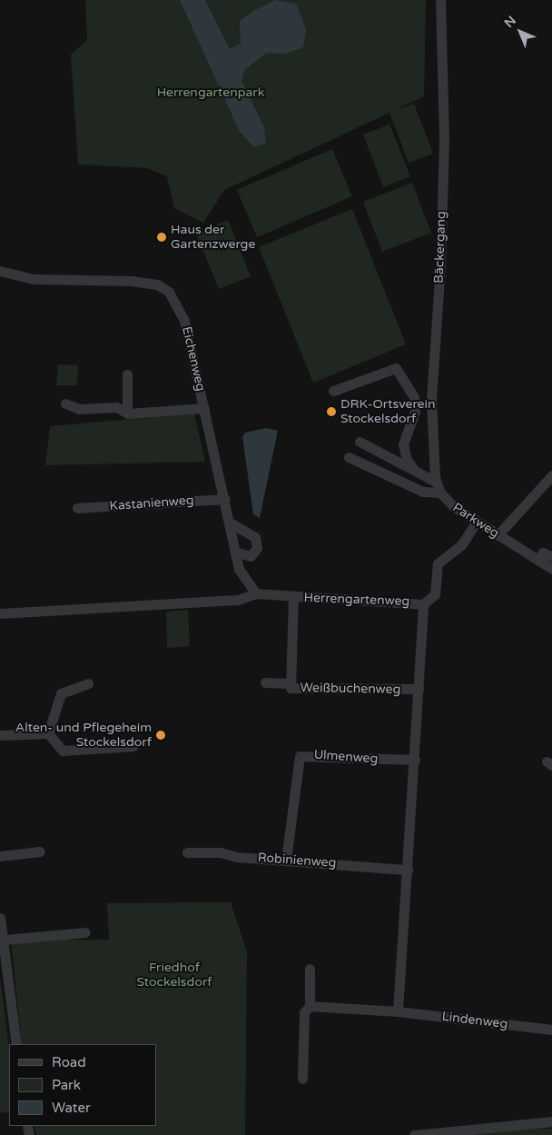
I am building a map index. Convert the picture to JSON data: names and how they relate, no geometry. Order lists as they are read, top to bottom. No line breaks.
{"streets":{"street":["Bäckergang","Eichenweg","Kastanienweg","Parkweg","Herrengartenweg","Weißbuchenweg","Ulmenweg","Robinienweg","Lindenweg"]},"crossings":[["Bäckergang","Parkweg"],["Eichenweg","Kastanienweg"],["Eichenweg","Herrengartenweg"],["Herrengartenweg","Weißbuchenweg"],["Herrengartenweg","Ulmenweg"],["Herrengartenweg","Robinienweg"],["Herrengartenweg","Lindenweg"],["Ulmenweg","Robinienweg"]],"parks":["Herrengartenpark","Friedhof Stockelsdorf"],"places":["Haus der Gartenzwerge","DRK-Ortsverein Stockelsdorf","Alten- und Pflegeheim Stockelsdorf"],"legend":["Road","Park","Water"],"north":"top left"}
